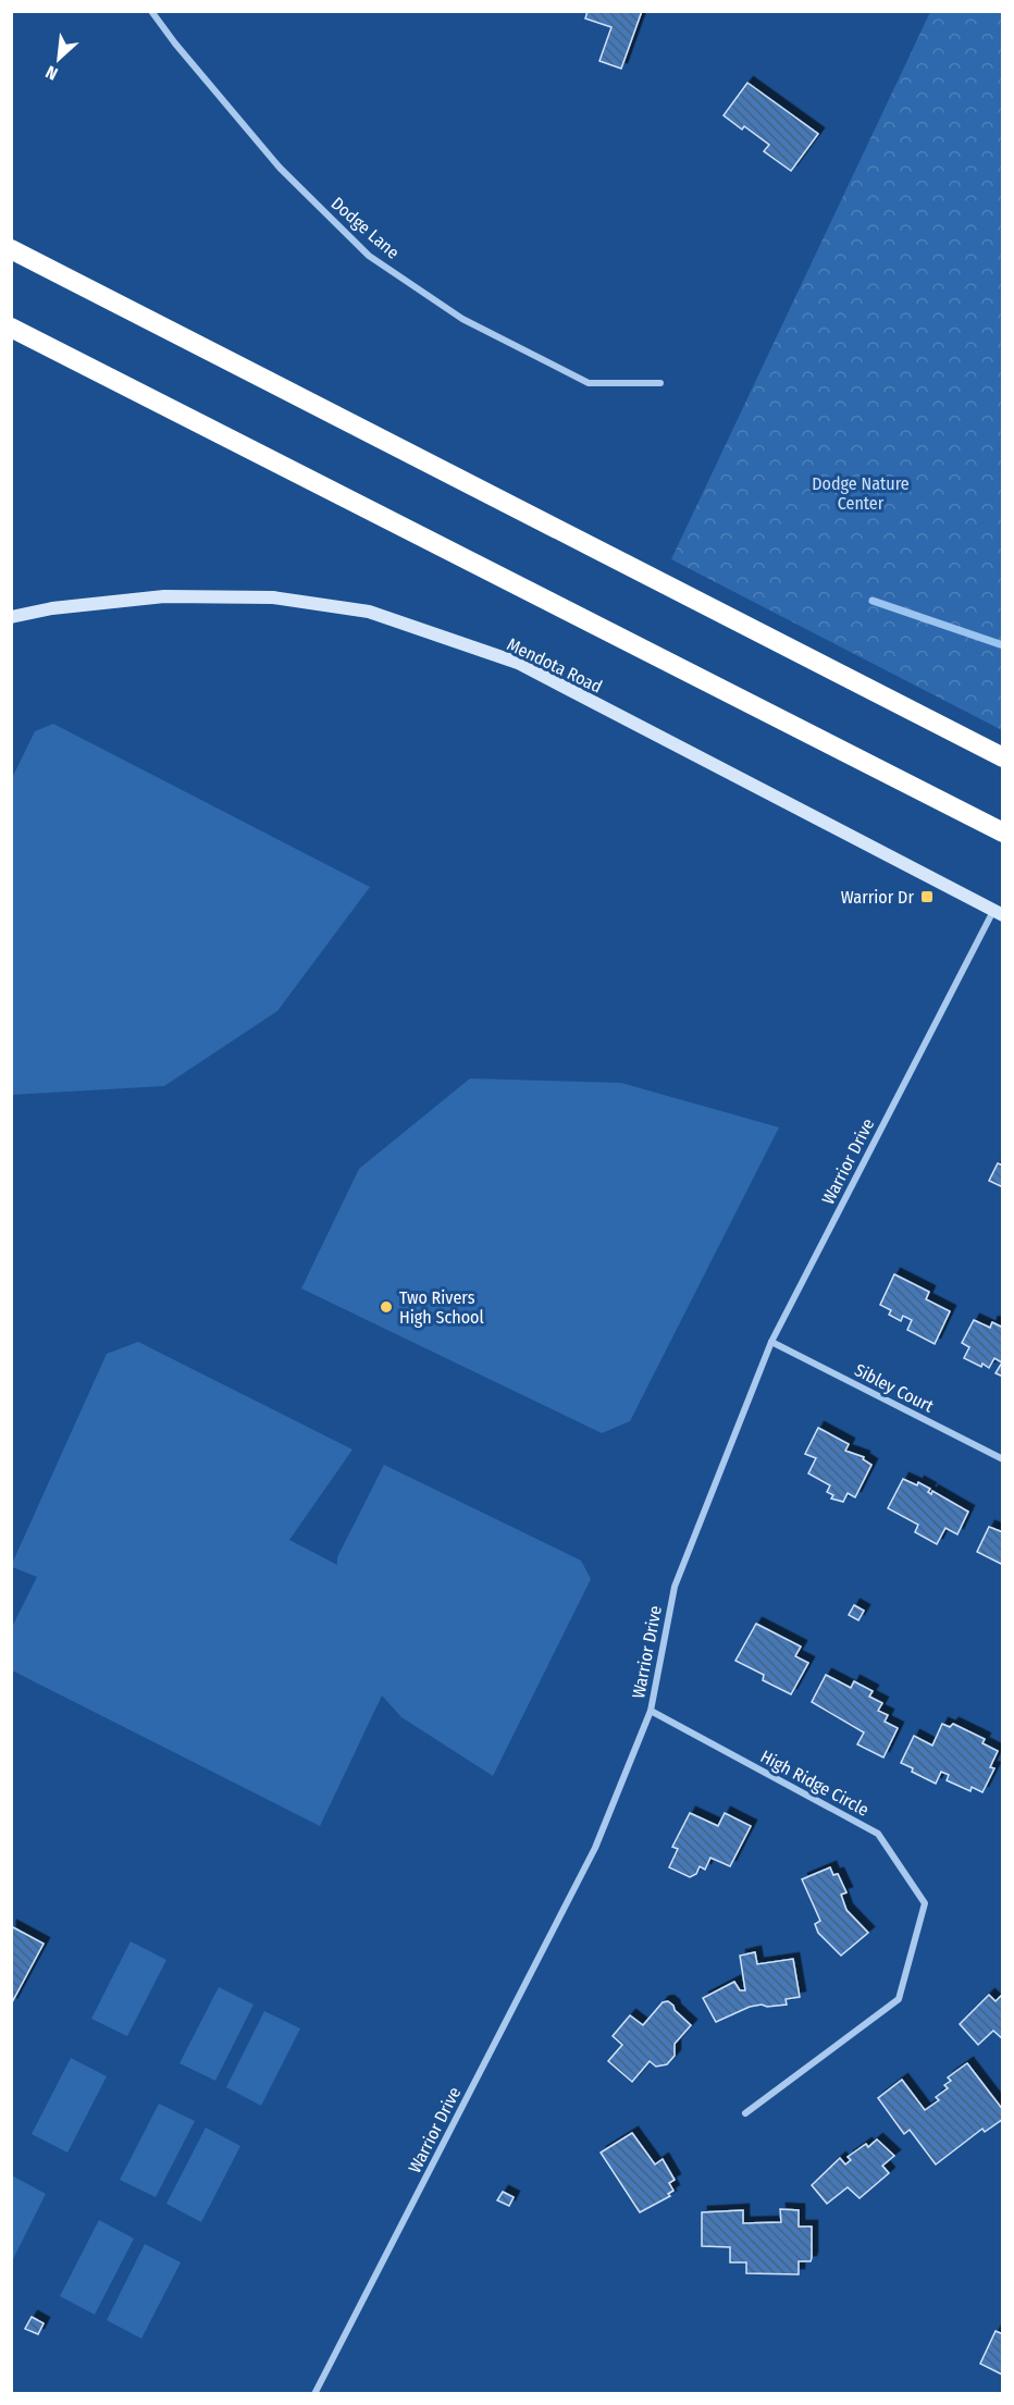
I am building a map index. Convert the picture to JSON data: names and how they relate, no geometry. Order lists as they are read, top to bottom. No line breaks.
{"streets":{"street":["Dodge Lane","Mendota Road","Warrior Drive","Sibley Court","High Ridge Circle"]},"crossings":[["Mendota Road","Warrior Drive"],["Warrior Drive","Sibley Court"],["Warrior Drive","High Ridge Circle"]],"parks":["Dodge Nature Center"],"places":{"transit":["Warrior Dr"],"other":["Two Rivers High School"]},"north":"bottom left"}
